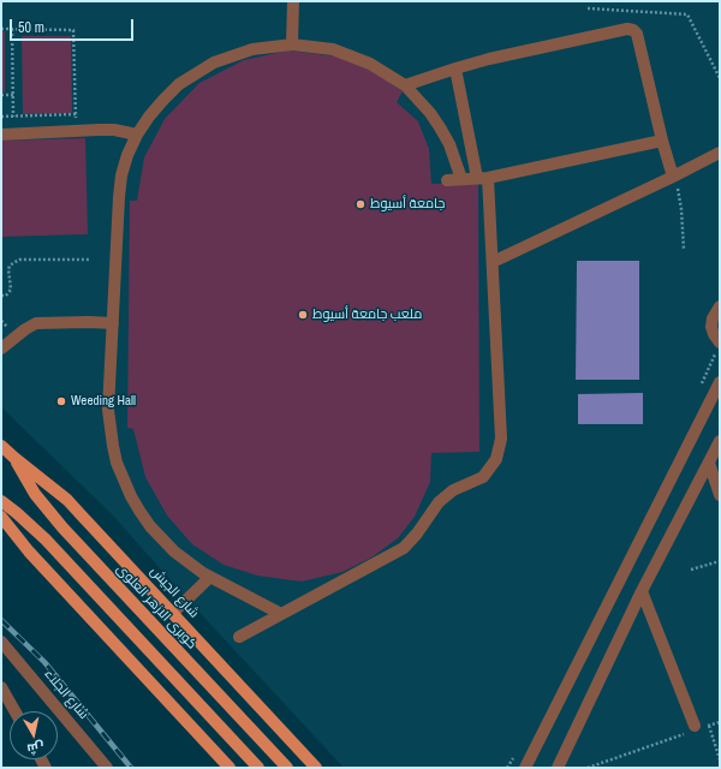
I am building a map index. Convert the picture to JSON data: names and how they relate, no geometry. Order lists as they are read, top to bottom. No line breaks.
{"streets":{"main road":["شارع الجيش","كوبرى الازهر العلوى"],"street":["شارع الجلاء"]},"crossings":[["شارع الجيش","كوبرى الازهر العلوى"]],"places":["جامعة أسيوط","ملعب جامعة أسيوط","Weeding Hall"],"scale_bar":"50 m","north":"bottom"}
